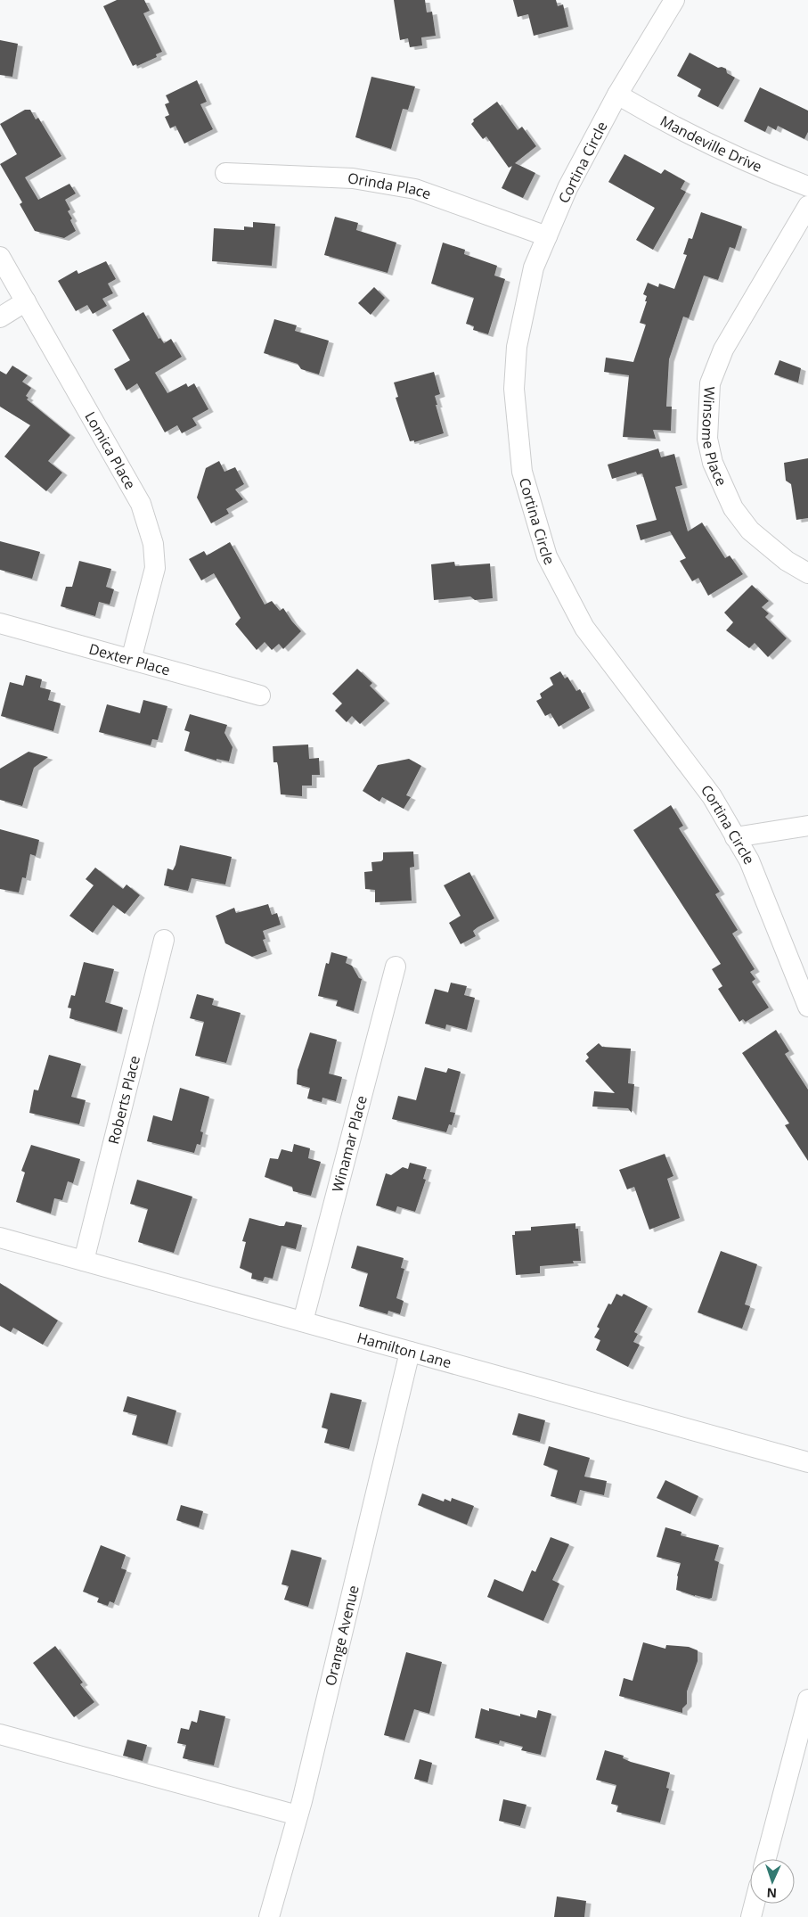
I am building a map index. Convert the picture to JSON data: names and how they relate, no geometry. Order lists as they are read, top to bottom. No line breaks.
{"streets":{"street":["Mandeville Drive","Cortina Circle","Orinda Place","Winsome Place","Lomica Place","Dexter Place","Roberts Place","Winamar Place","Hamilton Lane","Orange Avenue"]},"crossings":[["Mandeville Drive","Cortina Circle"],["Cortina Circle","Orinda Place"],["Lomica Place","Dexter Place"],["Roberts Place","Hamilton Lane"],["Winamar Place","Hamilton Lane"],["Hamilton Lane","Orange Avenue"]],"north":"bottom"}
